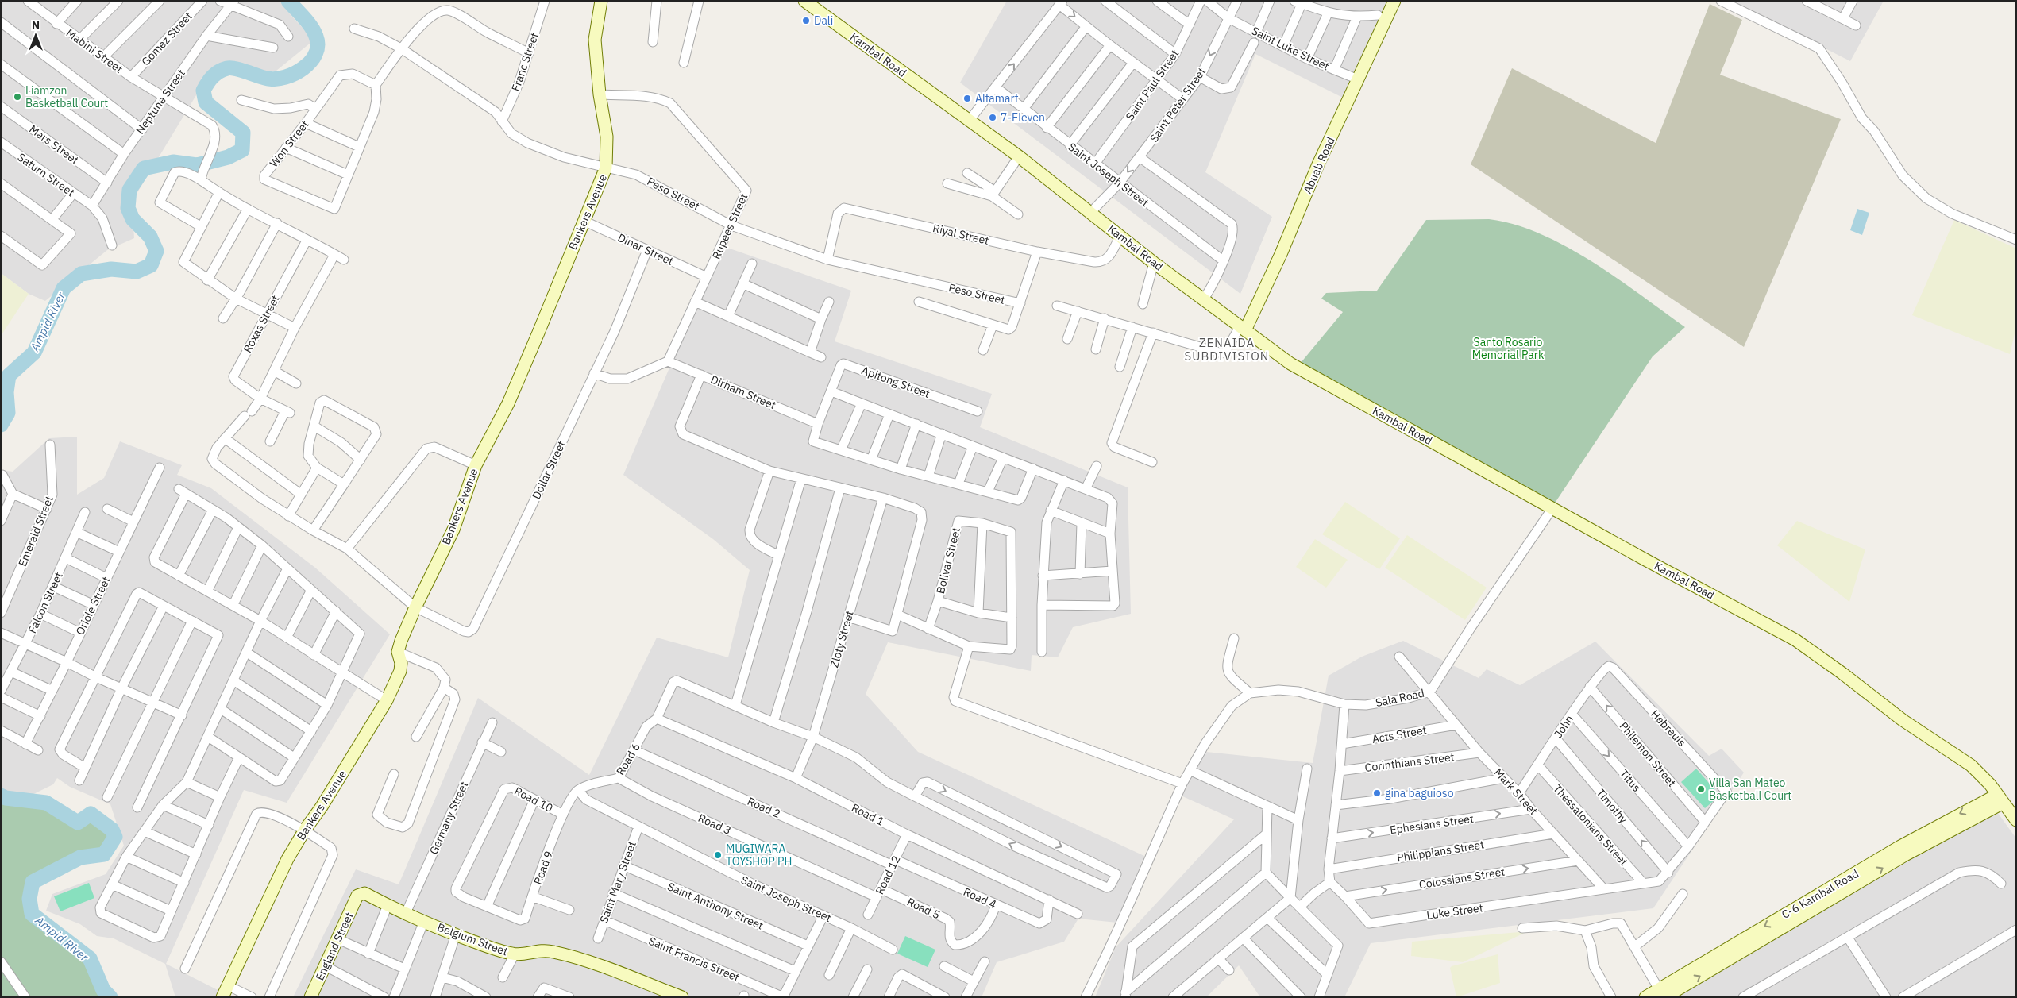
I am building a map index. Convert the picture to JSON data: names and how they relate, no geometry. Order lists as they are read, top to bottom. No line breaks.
{"streets":{"street":["Gomez Street","Saint Luke Street","Mabini Street","Kambal Road","Franc Street","Saint Paul Street","Neptune Street","Saint Peter Street","Won Street","Mars Street","Abuab Road","Saturn Street","Saint Joseph Street","Peso Street","Bankers Avenue","Rupees Street","Riyal Street","Dinar Street","Roxas Street","Apitong Street","Dirham Street","Dollar Street","Emerald Street","Bolivar Street","Falcon Street","Oriole Street","Zloty Street","Sala Road","John","Hebreuis","Acts Street","Philemon Street","Road 6","Corinthians Street","Titus","Mark Street","Road 10","Timothy","Road 2","Road 1","Germany Street","Road 3","Ephesians Street","Thessalonians Street","Philippians Street","Road 9","Road 12","Colossians Street","Saint Mary Street","C-6 Kambal Road","Road 4","Saint Anthony Street","Road 5","Luke Street","Belgium Street","England Street","Saint Francis Street"]},"crossings":[["Gomez Street","Mabini Street"],["Saint Luke Street","Saint Peter Street"],["Mabini Street","Neptune Street"],["Kambal Road","Saint Peter Street"],["Kambal Road","Abuab Road"],["Kambal Road","Riyal Street"],["Kambal Road","Sala Road"],["Kambal Road","C-6 Kambal Road"],["Franc Street","Peso Street"],["Saint Paul Street","Saint Joseph Street"],["Neptune Street","Mars Street"],["Neptune Street","Saturn Street"],["Saint Peter Street","Saint Joseph Street"],["Saint Joseph Street","Road 6"],["Saint Joseph Street","Saint Mary Street"],["Peso Street","Bankers Avenue"],["Peso Street","Rupees Street"],["Peso Street","Riyal Street"],["Bankers Avenue","Rupees Street"],["Bankers Avenue","Dinar Street"],["Bankers Avenue","Dollar Street"],["Rupees Street","Dinar Street"],["Rupees Street","Dirham Street"],["Dinar Street","Dollar Street"],["Zloty Street","Road 1"],["Sala Road","Mark Street"],["John","Hebreuis"],["John","Philemon Street"],["John","Titus"],["John","Mark Street"],["John","Timothy"],["John","Thessalonians Street"],["Hebreuis","Luke Street"],["Acts Street","Mark Street"],["Philemon Street","Luke Street"],["Road 6","Road 2"],["Road 6","Road 1"],["Road 6","Road 3"],["Corinthians Street","Mark Street"],["Titus","Luke Street"],["Mark Street","Ephesians Street"],["Mark Street","Philippians Street"],["Mark Street","Colossians Street"],["Mark Street","Luke Street"],["Road 10","Road 9"],["Timothy","Luke Street"],["Road 2","Road 12"],["Road 2","Road 4"],["Road 1","Road 12"],["Road 1","Road 4"],["Germany Street","Belgium Street"],["Road 3","Road 12"],["Road 3","Road 5"],["Thessalonians Street","Luke Street"],["Road 12","Road 4"],["Road 12","Road 5"],["Colossians Street","Luke Street"],["Saint Mary Street","Saint Anthony Street"],["Saint Mary Street","Saint Francis Street"],["Road 4","Road 5"],["Belgium Street","England Street"]],"one_way":["Philemon Street","Titus","Timothy","Colossians Street"],"districts":["ZENAIDA SUBDIVISION"],"water":["Ampid River"],"parks":["Santo Rosario Memorial Park"],"places":["Dali","Liamzon Basketball Court","Alfamart","7-Eleven","Villa San Mateo Basketball Court","gina baguioso","MUGIWARA TOYSHOP PH"],"north":"top"}
